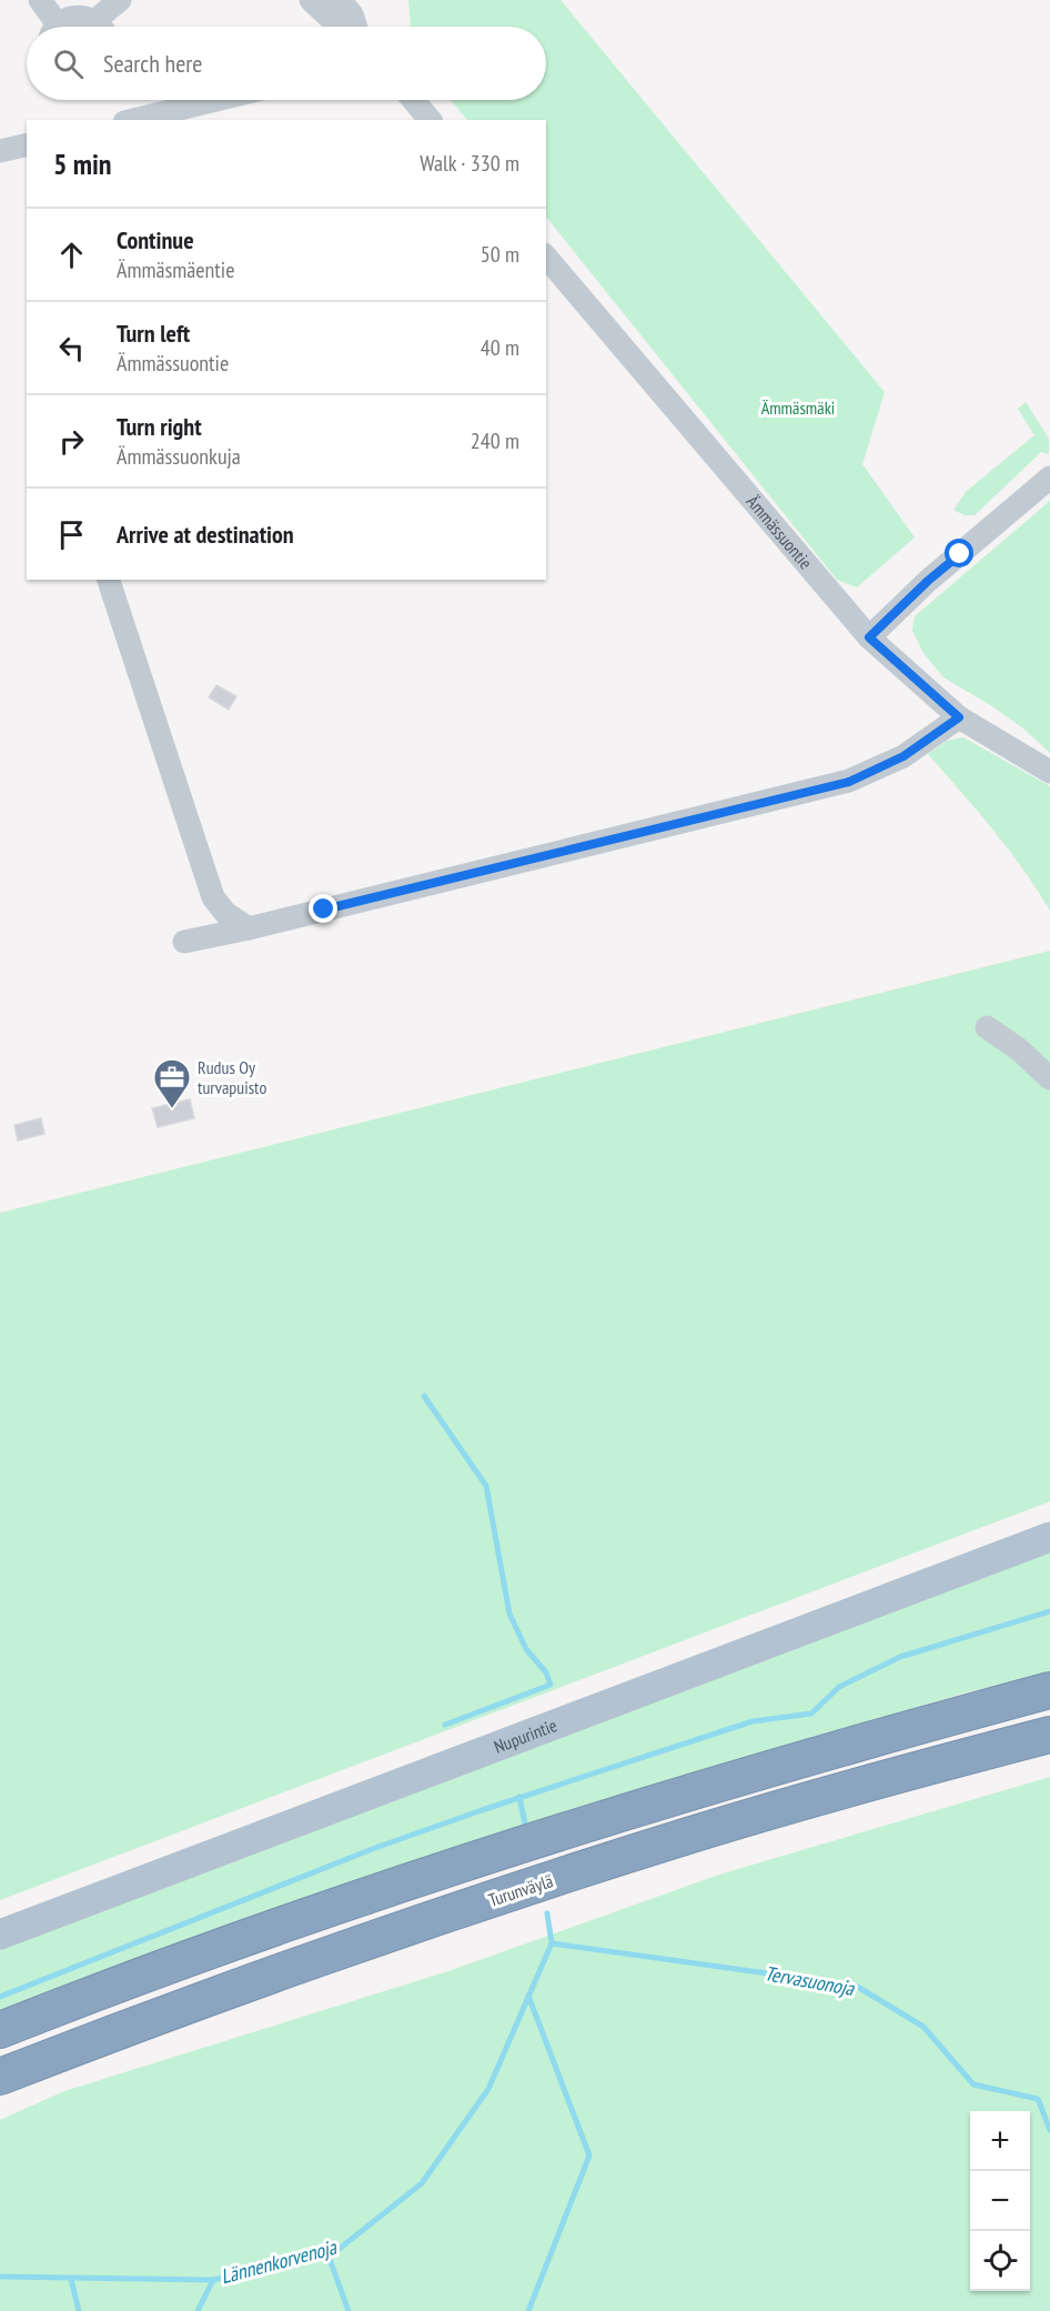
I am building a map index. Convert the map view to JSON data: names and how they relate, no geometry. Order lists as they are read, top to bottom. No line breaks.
{"streets":{"highway":["Turunväylä"],"main road":["Nupurintie"],"street":["Ämmässuontie"]},"water":["Tervasuonoja","Lännenkorvenoja"],"parks":["Ämmäsmäki"],"places":{"office":["Rudus Oy turvapuisto"]},"page":{"search":"Search here","heading":["5 min","Walk · 330 m"],"list":[["Continue","Ämmäsmäentie","50 m"],["Turn left","Ämmässuontie","40 m"],["Turn right","Ämmässuonkuja","240 m"],"Arrive at destination"],"map_buttons":["+","−"]}}
